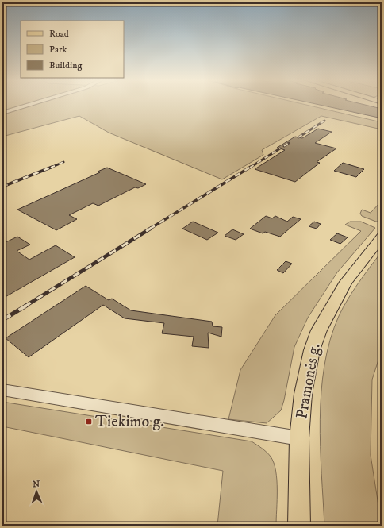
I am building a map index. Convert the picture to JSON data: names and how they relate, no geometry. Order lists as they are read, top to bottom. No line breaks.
{"streets":{"main road":["Pramonės g."]},"places":{"transit":["Tiekimo g."]},"legend":["Road","Park","Building"],"north":"top"}
